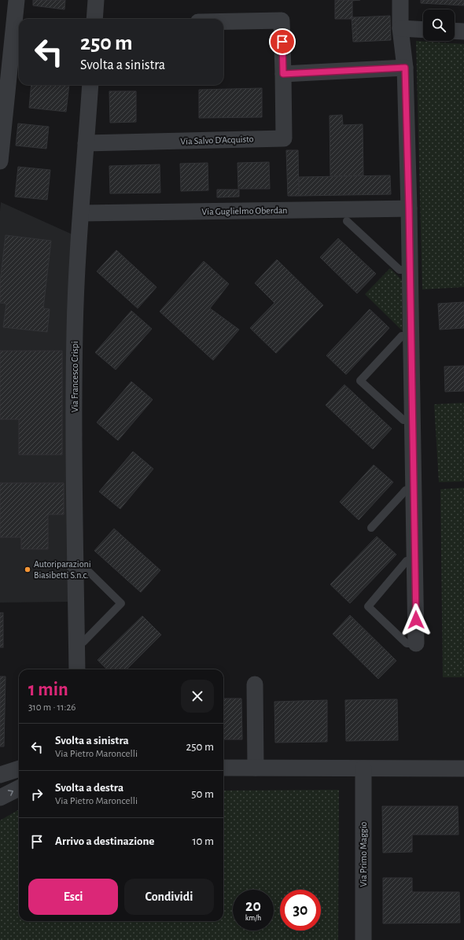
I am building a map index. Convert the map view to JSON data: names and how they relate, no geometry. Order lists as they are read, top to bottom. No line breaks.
{"streets":{"street":["Via Salvo D'Acquisto","Via Guglielmo Oberdan","Via Francesco Crispi","Via Primo Maggio"]},"crossings":[["Via Salvo D'Acquisto","Via Francesco Crispi"],["Via Guglielmo Oberdan","Via Francesco Crispi"]],"places":["Autoriparazioni Biasibetti S.n.c."],"page":{"turn":["250 m","Svolta a sinistra"],"heading":["1 min","310 m · 11:26"],"list":[{"name":"Svolta a sinistra","note":"Via Pietro Maroncelli","value":"250 m"},{"name":"Svolta a destra","note":"Via Pietro Maroncelli","value":"50 m"},{"name":"Arrivo a destinazione","value":"10 m"}],"buttons":["Esci","Condividi"],"speed":"20 km/h","limit":"30"}}
